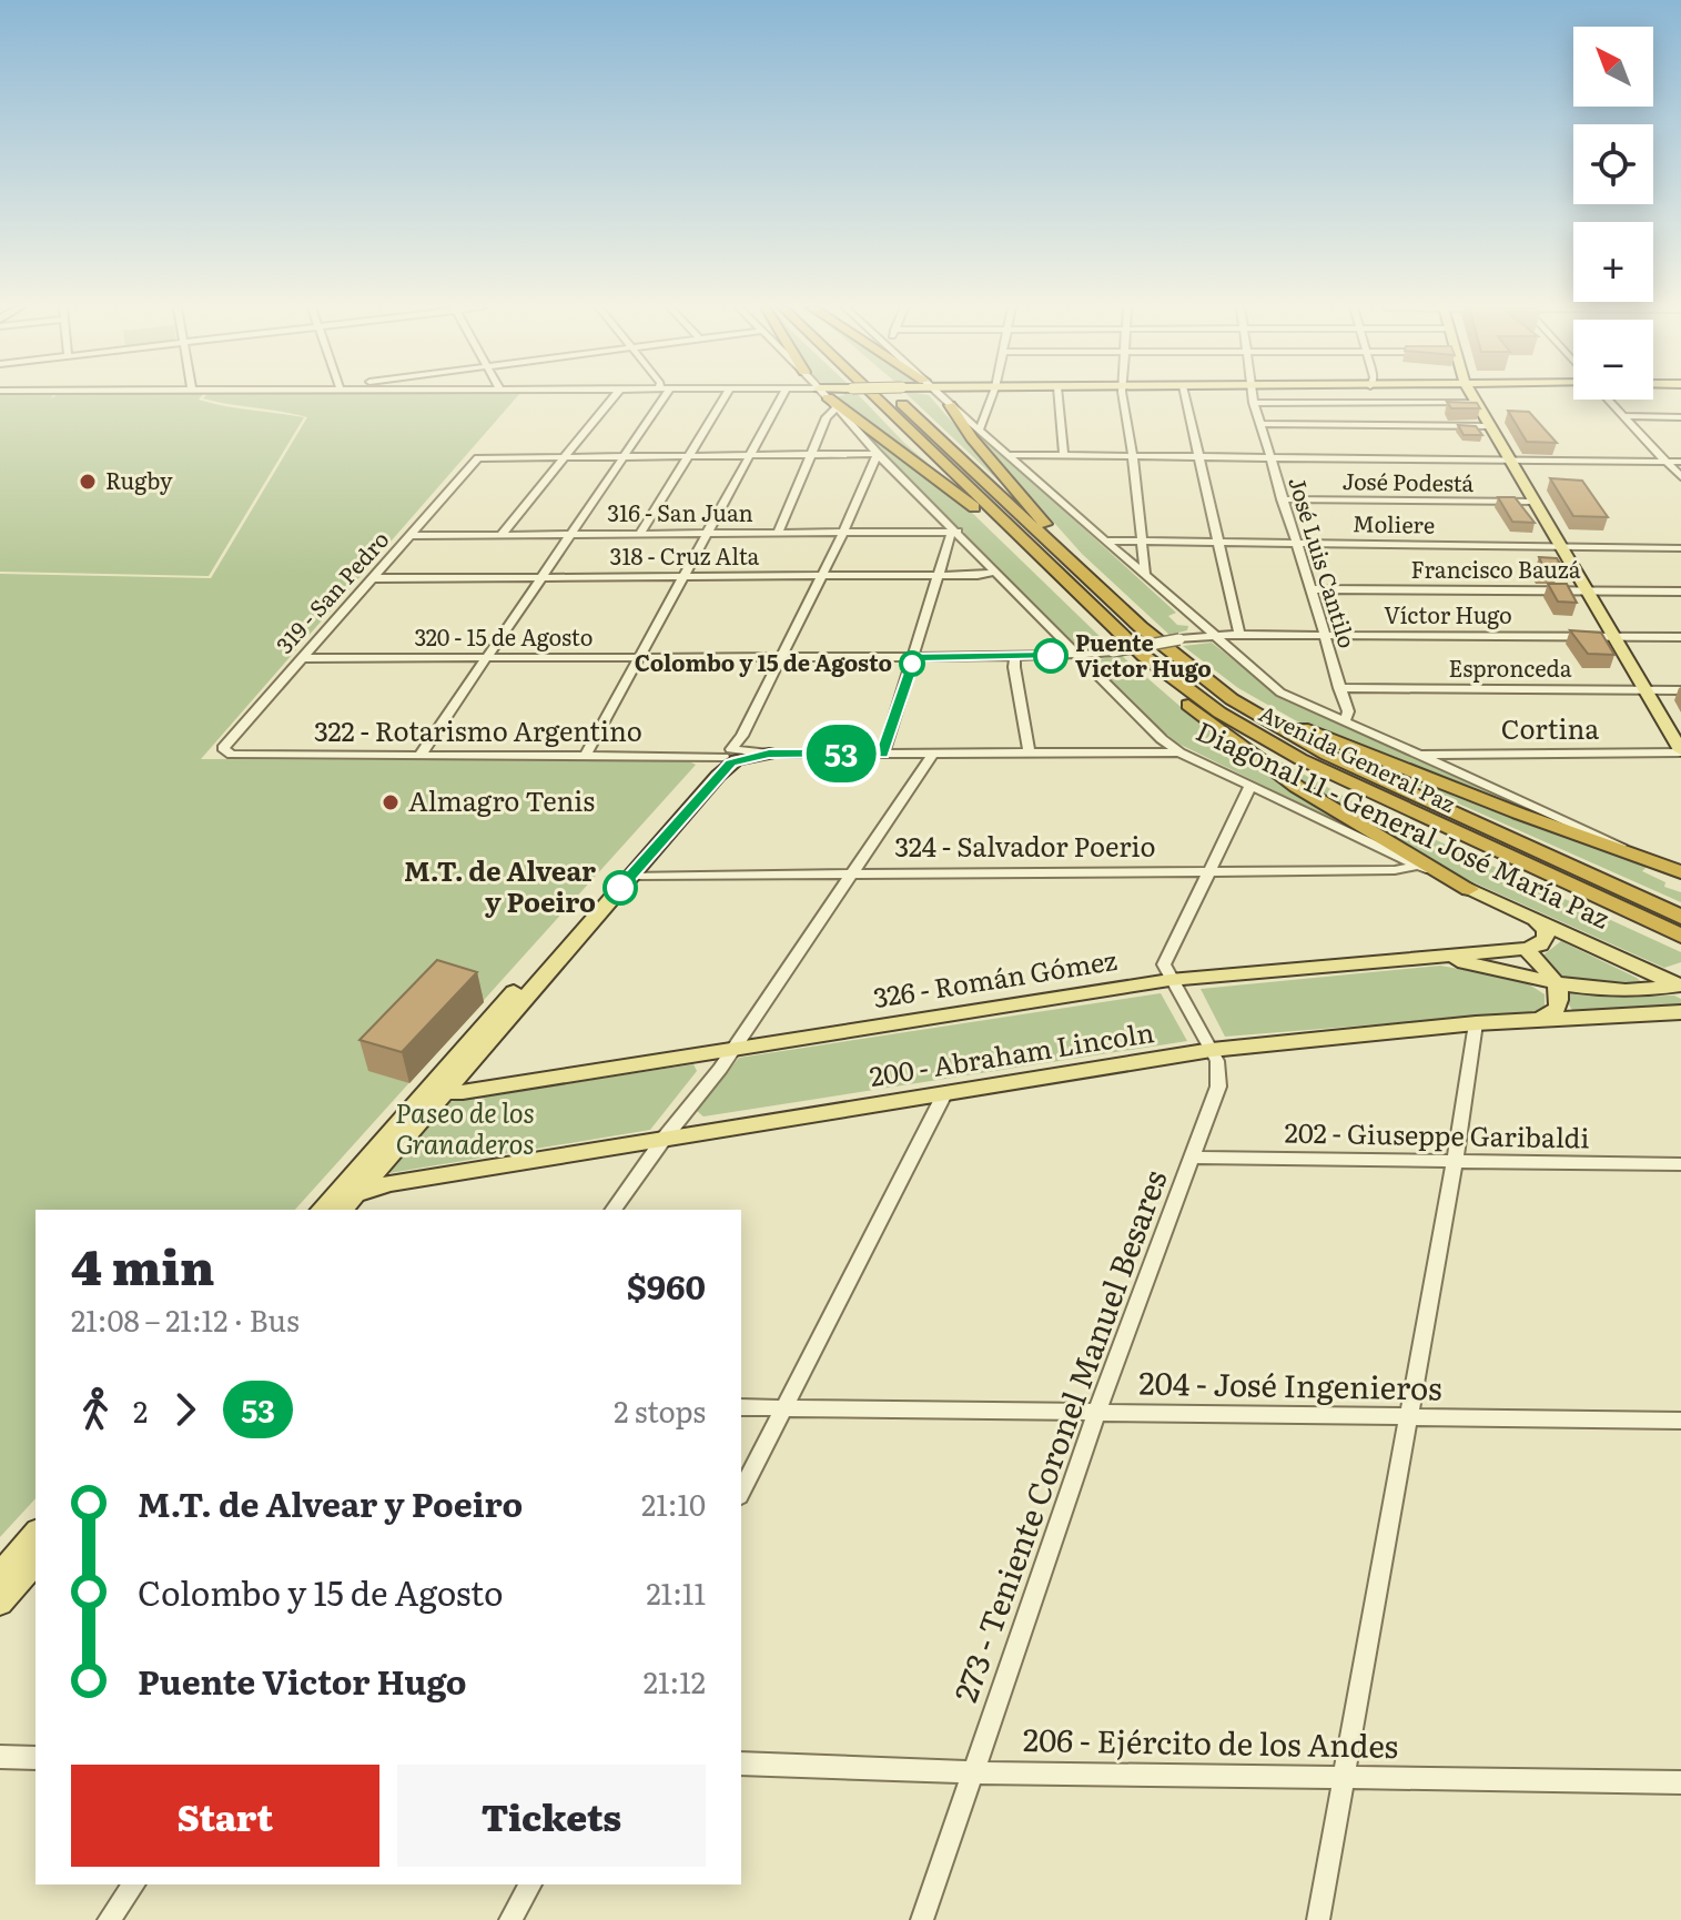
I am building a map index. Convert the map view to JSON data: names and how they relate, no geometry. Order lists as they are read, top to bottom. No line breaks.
{"streets":{"highway":["Avenida General Paz"],"main road":["Diagonal 11 - General José María Paz","326 - Román Gómez","200 - Abraham Lincoln"],"street":["José Podestá","316 - San Juan","Moliere","318 - Cruz Alta","José Luis Cantilo","Francisco Bauzá","319 - San Pedro","Víctor Hugo","320 - 15 de Agosto","Espronceda","Cortina","322 - Rotarismo Argentino","324 - Salvador Poerio","202 - Giuseppe Garibaldi","204 - José Ingenieros","273 - Teniente Coronel Manuel Besares","206 - Ejército de los Andes"]},"crossings":[["José Podestá","José Luis Cantilo"],["316 - San Juan","319 - San Pedro"],["316 - San Juan","Diagonal 11 - General José María Paz"],["Moliere","José Luis Cantilo"],["Moliere","Avenida General Paz"],["318 - Cruz Alta","319 - San Pedro"],["318 - Cruz Alta","Diagonal 11 - General José María Paz"],["José Luis Cantilo","Francisco Bauzá"],["José Luis Cantilo","Víctor Hugo"],["José Luis Cantilo","Espronceda"],["José Luis Cantilo","Avenida General Paz"],["319 - San Pedro","320 - 15 de Agosto"],["319 - San Pedro","322 - Rotarismo Argentino"],["Víctor Hugo","320 - 15 de Agosto"],["Víctor Hugo","Avenida General Paz"],["320 - 15 de Agosto","Diagonal 11 - General José María Paz"],["Cortina","Avenida General Paz"],["322 - Rotarismo Argentino","Diagonal 11 - General José María Paz"],["Diagonal 11 - General José María Paz","324 - Salvador Poerio"],["326 - Román Gómez","273 - Teniente Coronel Manuel Besares"],["200 - Abraham Lincoln","273 - Teniente Coronel Manuel Besares"],["202 - Giuseppe Garibaldi","273 - Teniente Coronel Manuel Besares"],["204 - José Ingenieros","273 - Teniente Coronel Manuel Besares"],["273 - Teniente Coronel Manuel Besares","206 - Ejército de los Andes"]],"parks":["Paseo de los Granaderos"],"places":["Rugby","Puente Victor Hugo","Colombo y 15 de Agosto","Almagro Tenis","M.T. de Alvear y Poeiro"],"lines":["bus line 53"],"north":"top left","page":{"on_map":"53","map_buttons":["+","−"],"heading":["4 min","21:08 – 21:12 · Bus","$960"],"legs":["2","53","2 stops"],"list":[{"name":"M.T. de Alvear y Poeiro","value":"21:10"},{"name":"Colombo y 15 de Agosto","value":"21:11"},{"name":"Puente Victor Hugo","value":"21:12"}],"buttons":["Start","Tickets"]}}
